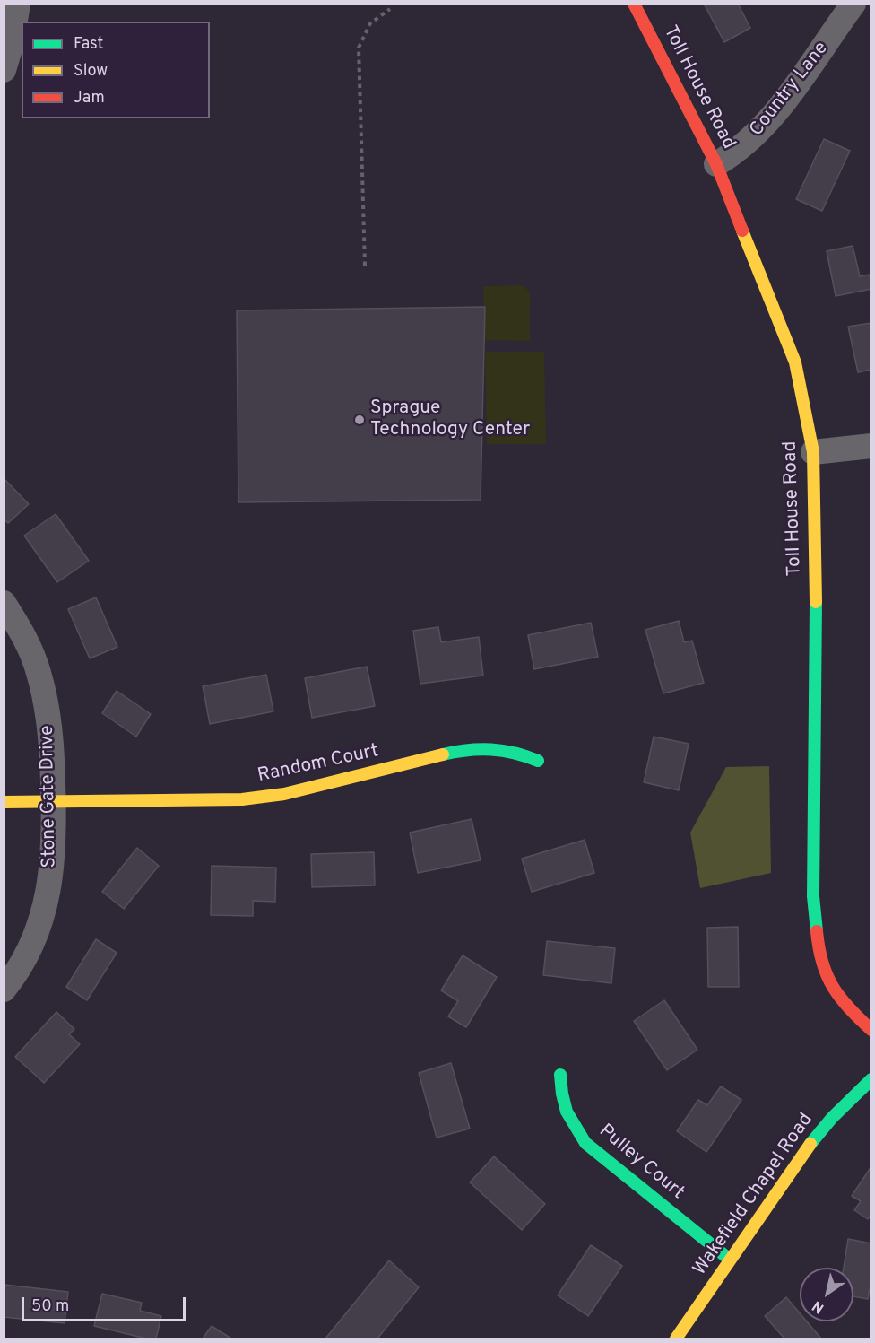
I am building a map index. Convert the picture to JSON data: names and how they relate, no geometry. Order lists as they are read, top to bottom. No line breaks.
{"streets":{"street":["Toll House Road","Country Lane","Random Court","Stone Gate Drive","Pulley Court","Wakefield Chapel Road"]},"crossings":[["Toll House Road","Country Lane"],["Random Court","Stone Gate Drive"],["Pulley Court","Wakefield Chapel Road"]],"places":["Sprague Technology Center"],"legend":["Fast","Slow","Jam"],"scale_bar":"50 m","north":"bottom left"}
